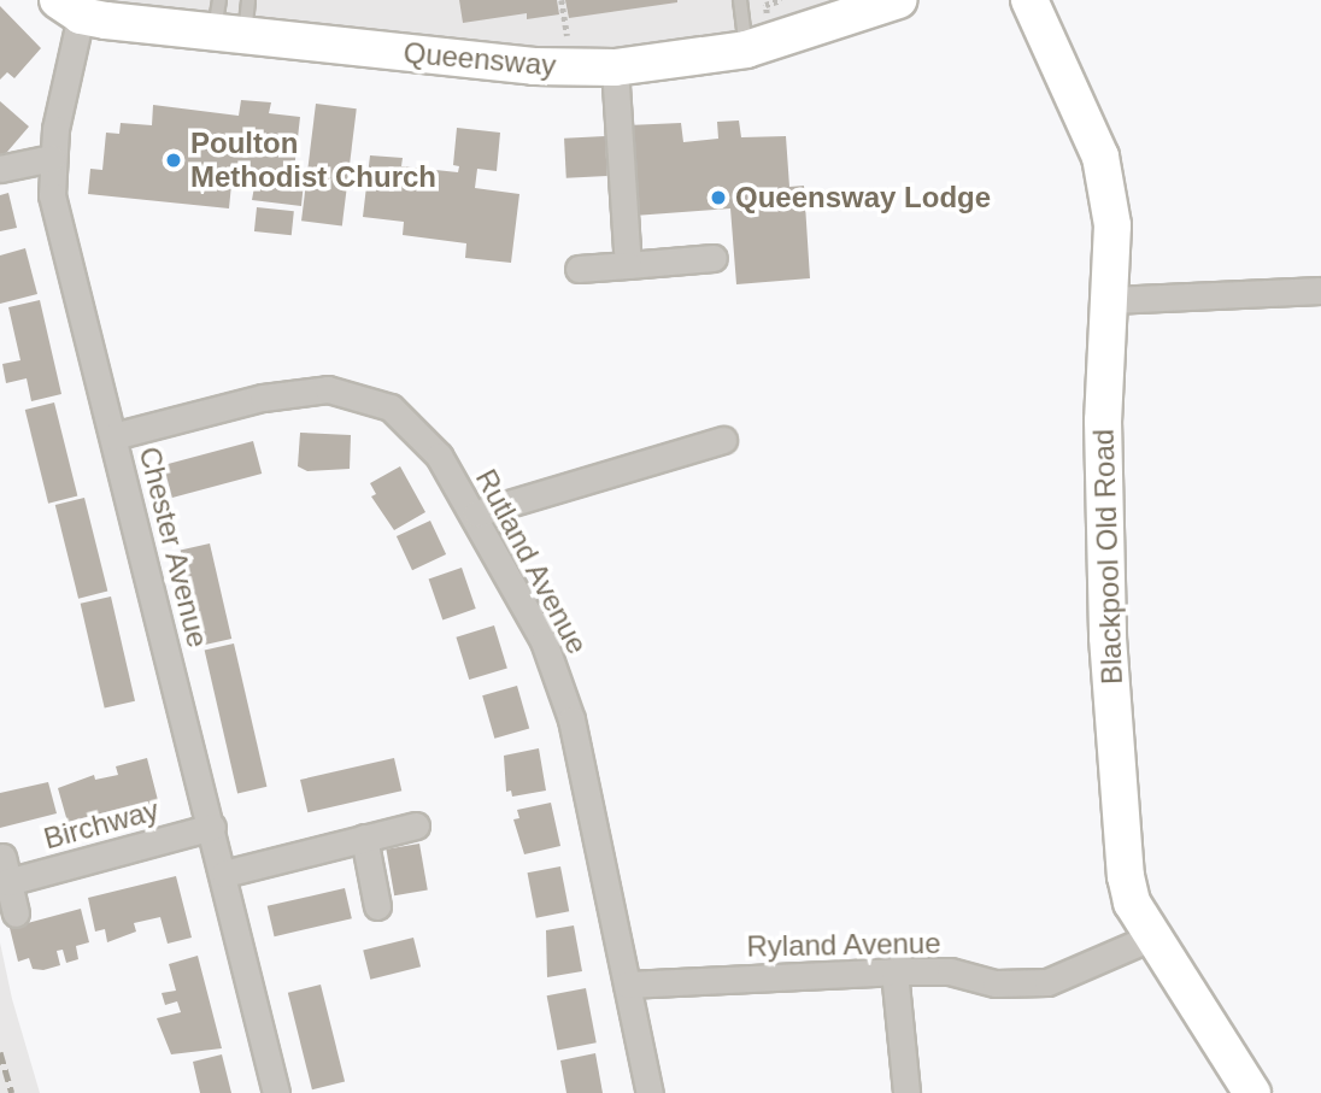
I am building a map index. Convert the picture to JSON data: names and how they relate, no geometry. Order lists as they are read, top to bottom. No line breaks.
{"streets":{"street":["Queensway","Chester Avenue","Blackpool Old Road","Rutland Avenue","Birchway","Ryland Avenue"]},"crossings":[["Queensway","Chester Avenue"],["Chester Avenue","Rutland Avenue"],["Chester Avenue","Birchway"],["Blackpool Old Road","Ryland Avenue"],["Rutland Avenue","Ryland Avenue"]],"places":["Poulton Methodist Church","Queensway Lodge"]}
